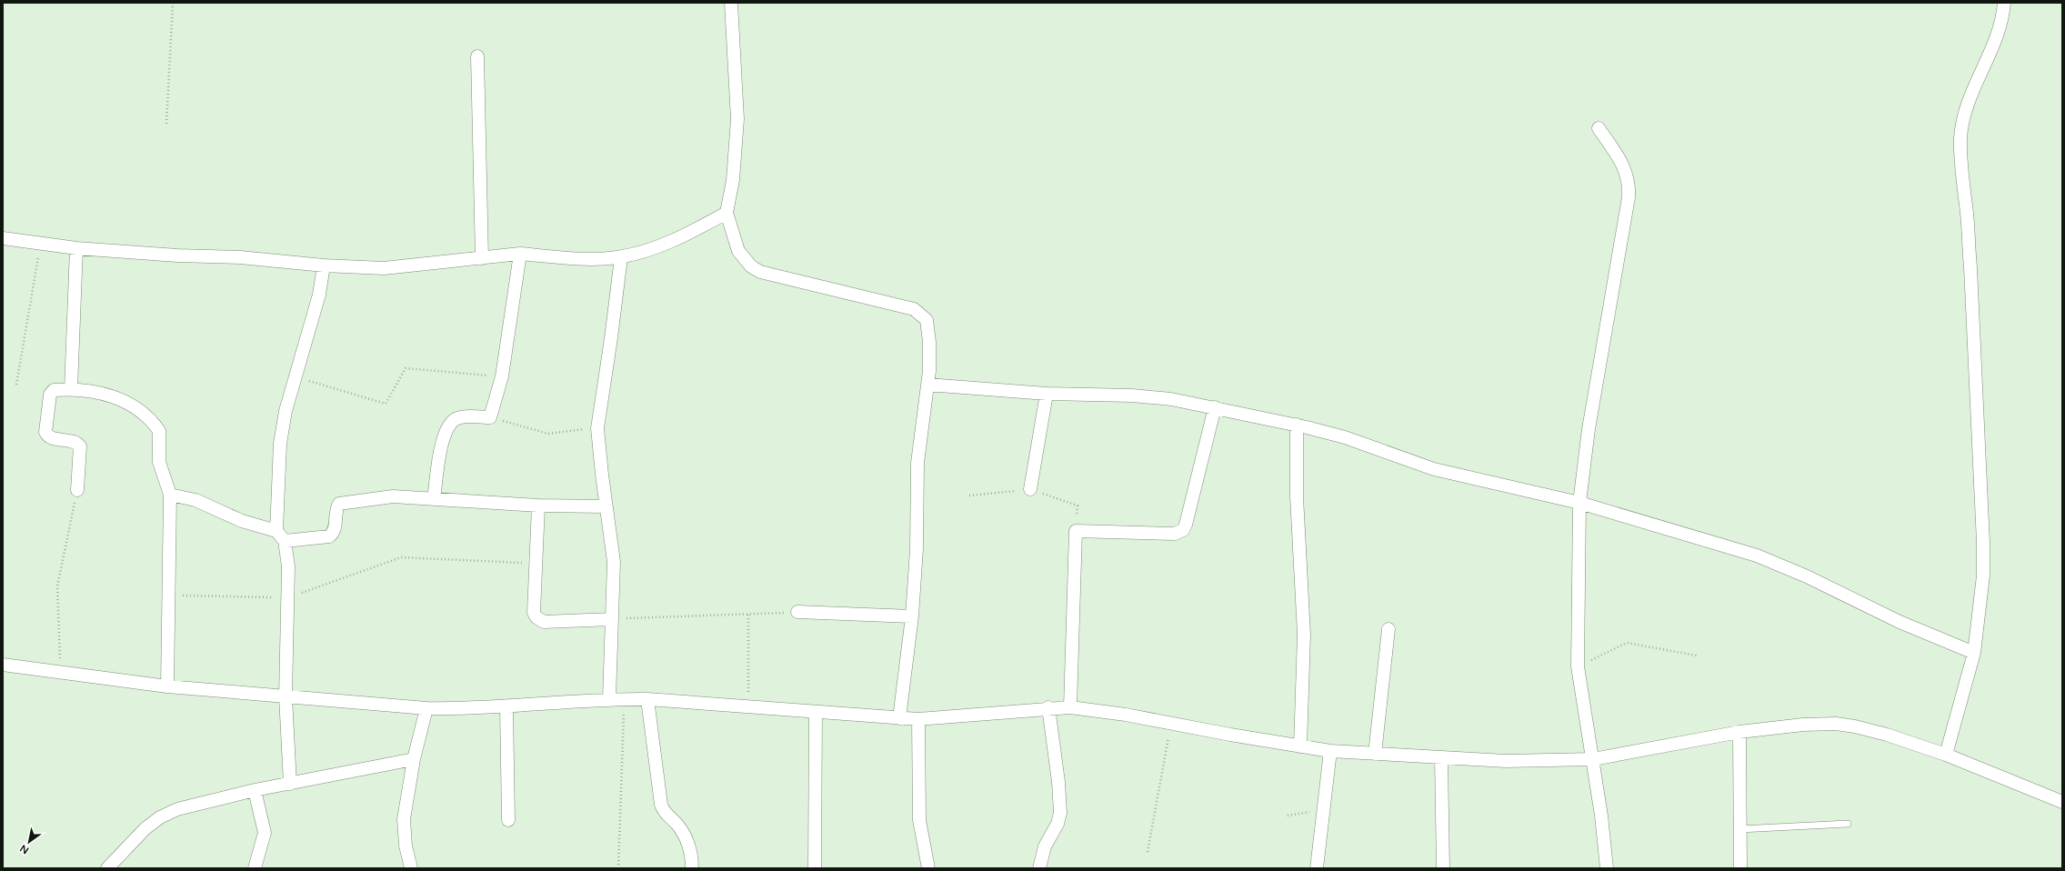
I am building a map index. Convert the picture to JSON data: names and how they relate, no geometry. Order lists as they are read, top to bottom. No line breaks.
{"north":"bottom left"}
